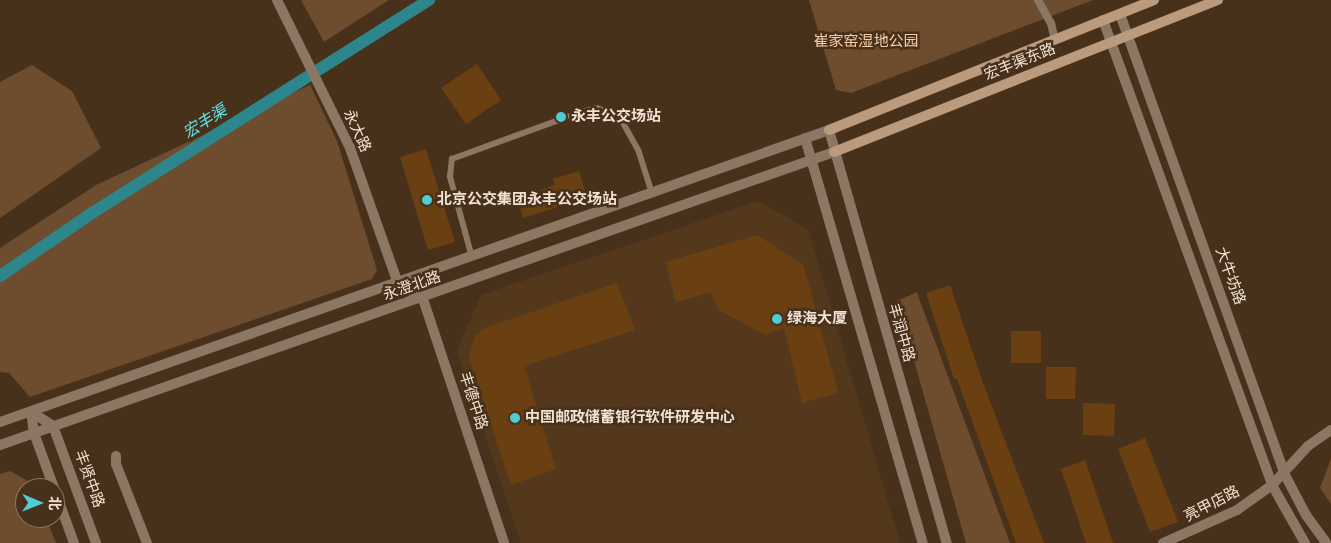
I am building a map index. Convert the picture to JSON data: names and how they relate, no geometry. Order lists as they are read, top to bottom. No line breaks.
{"streets":{"main road":["宏丰渠东路"],"street":["永大路","大牛坊路","永澄北路","丰润中路","丰德中路","丰贤中路","亮甲店路"]},"crossings":[["宏丰渠东路","大牛坊路"],["宏丰渠东路","永澄北路"],["宏丰渠东路","丰润中路"],["永大路","永澄北路"],["大牛坊路","亮甲店路"],["永澄北路","丰润中路"],["永澄北路","丰德中路"],["永澄北路","丰贤中路"]],"water":["宏丰渠"],"parks":["崔家窑湿地公园"],"places":["永丰公交场站","北京公交集团永丰公交场站","绿海大厦","中国邮政储蓄银行软件研发中心"],"north":"right"}
